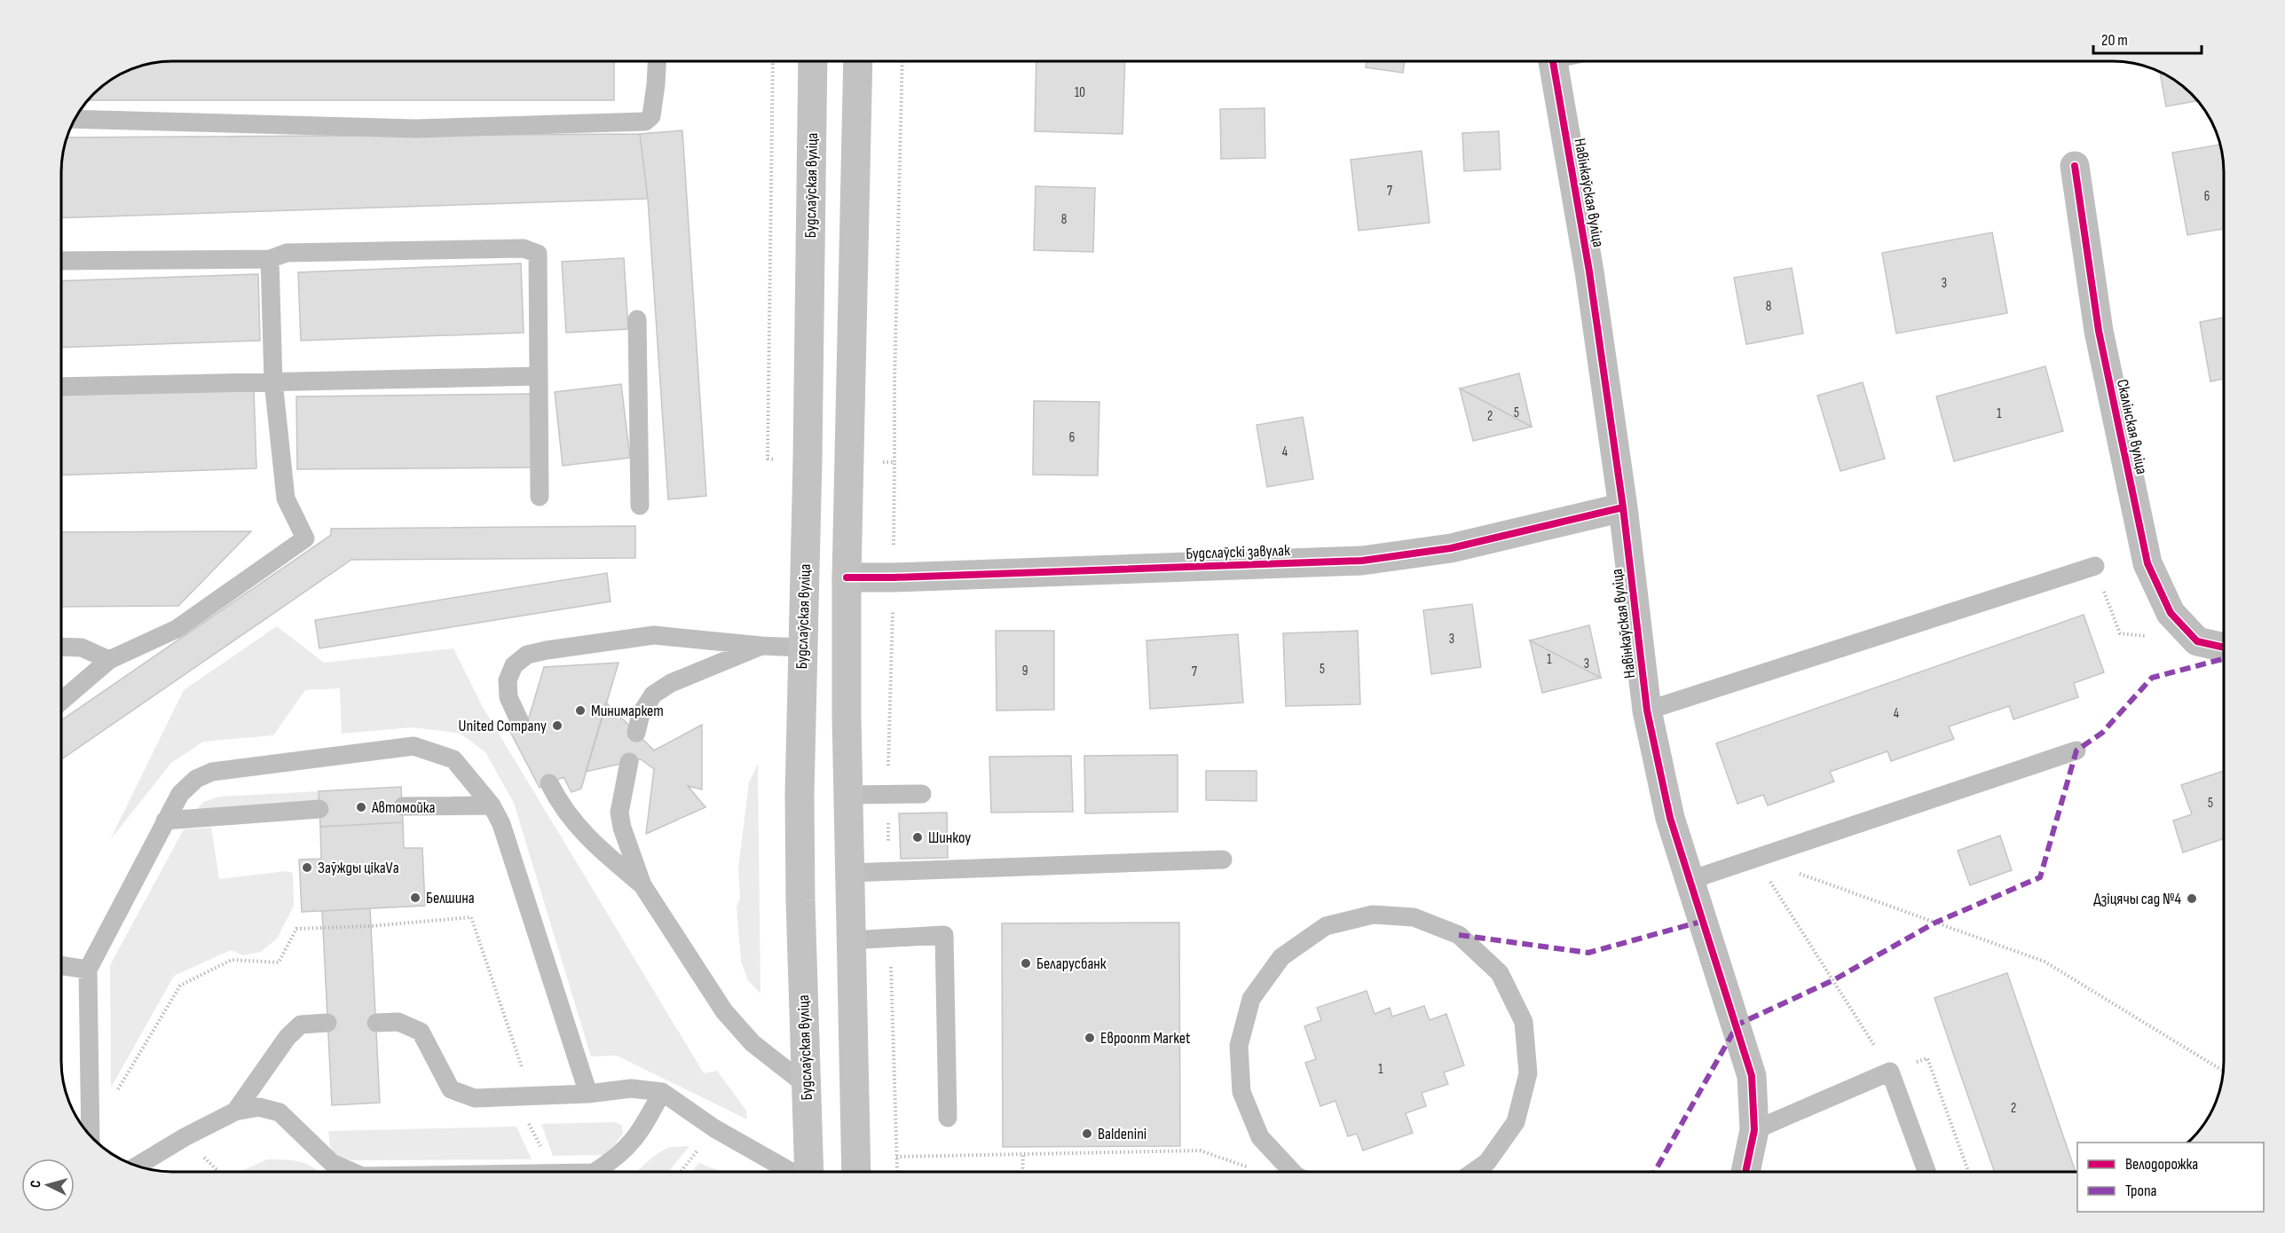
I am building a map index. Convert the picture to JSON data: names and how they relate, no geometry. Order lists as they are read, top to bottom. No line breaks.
{"streets":{"main road":["Будслаўская вуліца"],"street":["Навінкаўская вуліца","Скалінская вуліца","Будслаўскі завулак"]},"crossings":[["Навінкаўская вуліца","Будслаўскі завулак"]],"places":["Минимаркет","United Company","Автомойка","Шинкоу","Заўжды цікаVа","Белшина","Дзіцячы сад №4","Беларусбанк","Евроопт Market","Baldenini"],"house_numbers":["10","7","6","8","3","8","5","1","2","6","4","3","1","3","5","9","7","4","5","1","2"],"legend":["Велодорожка","Тропа"],"scale_bar":"20 m","north":"left"}
